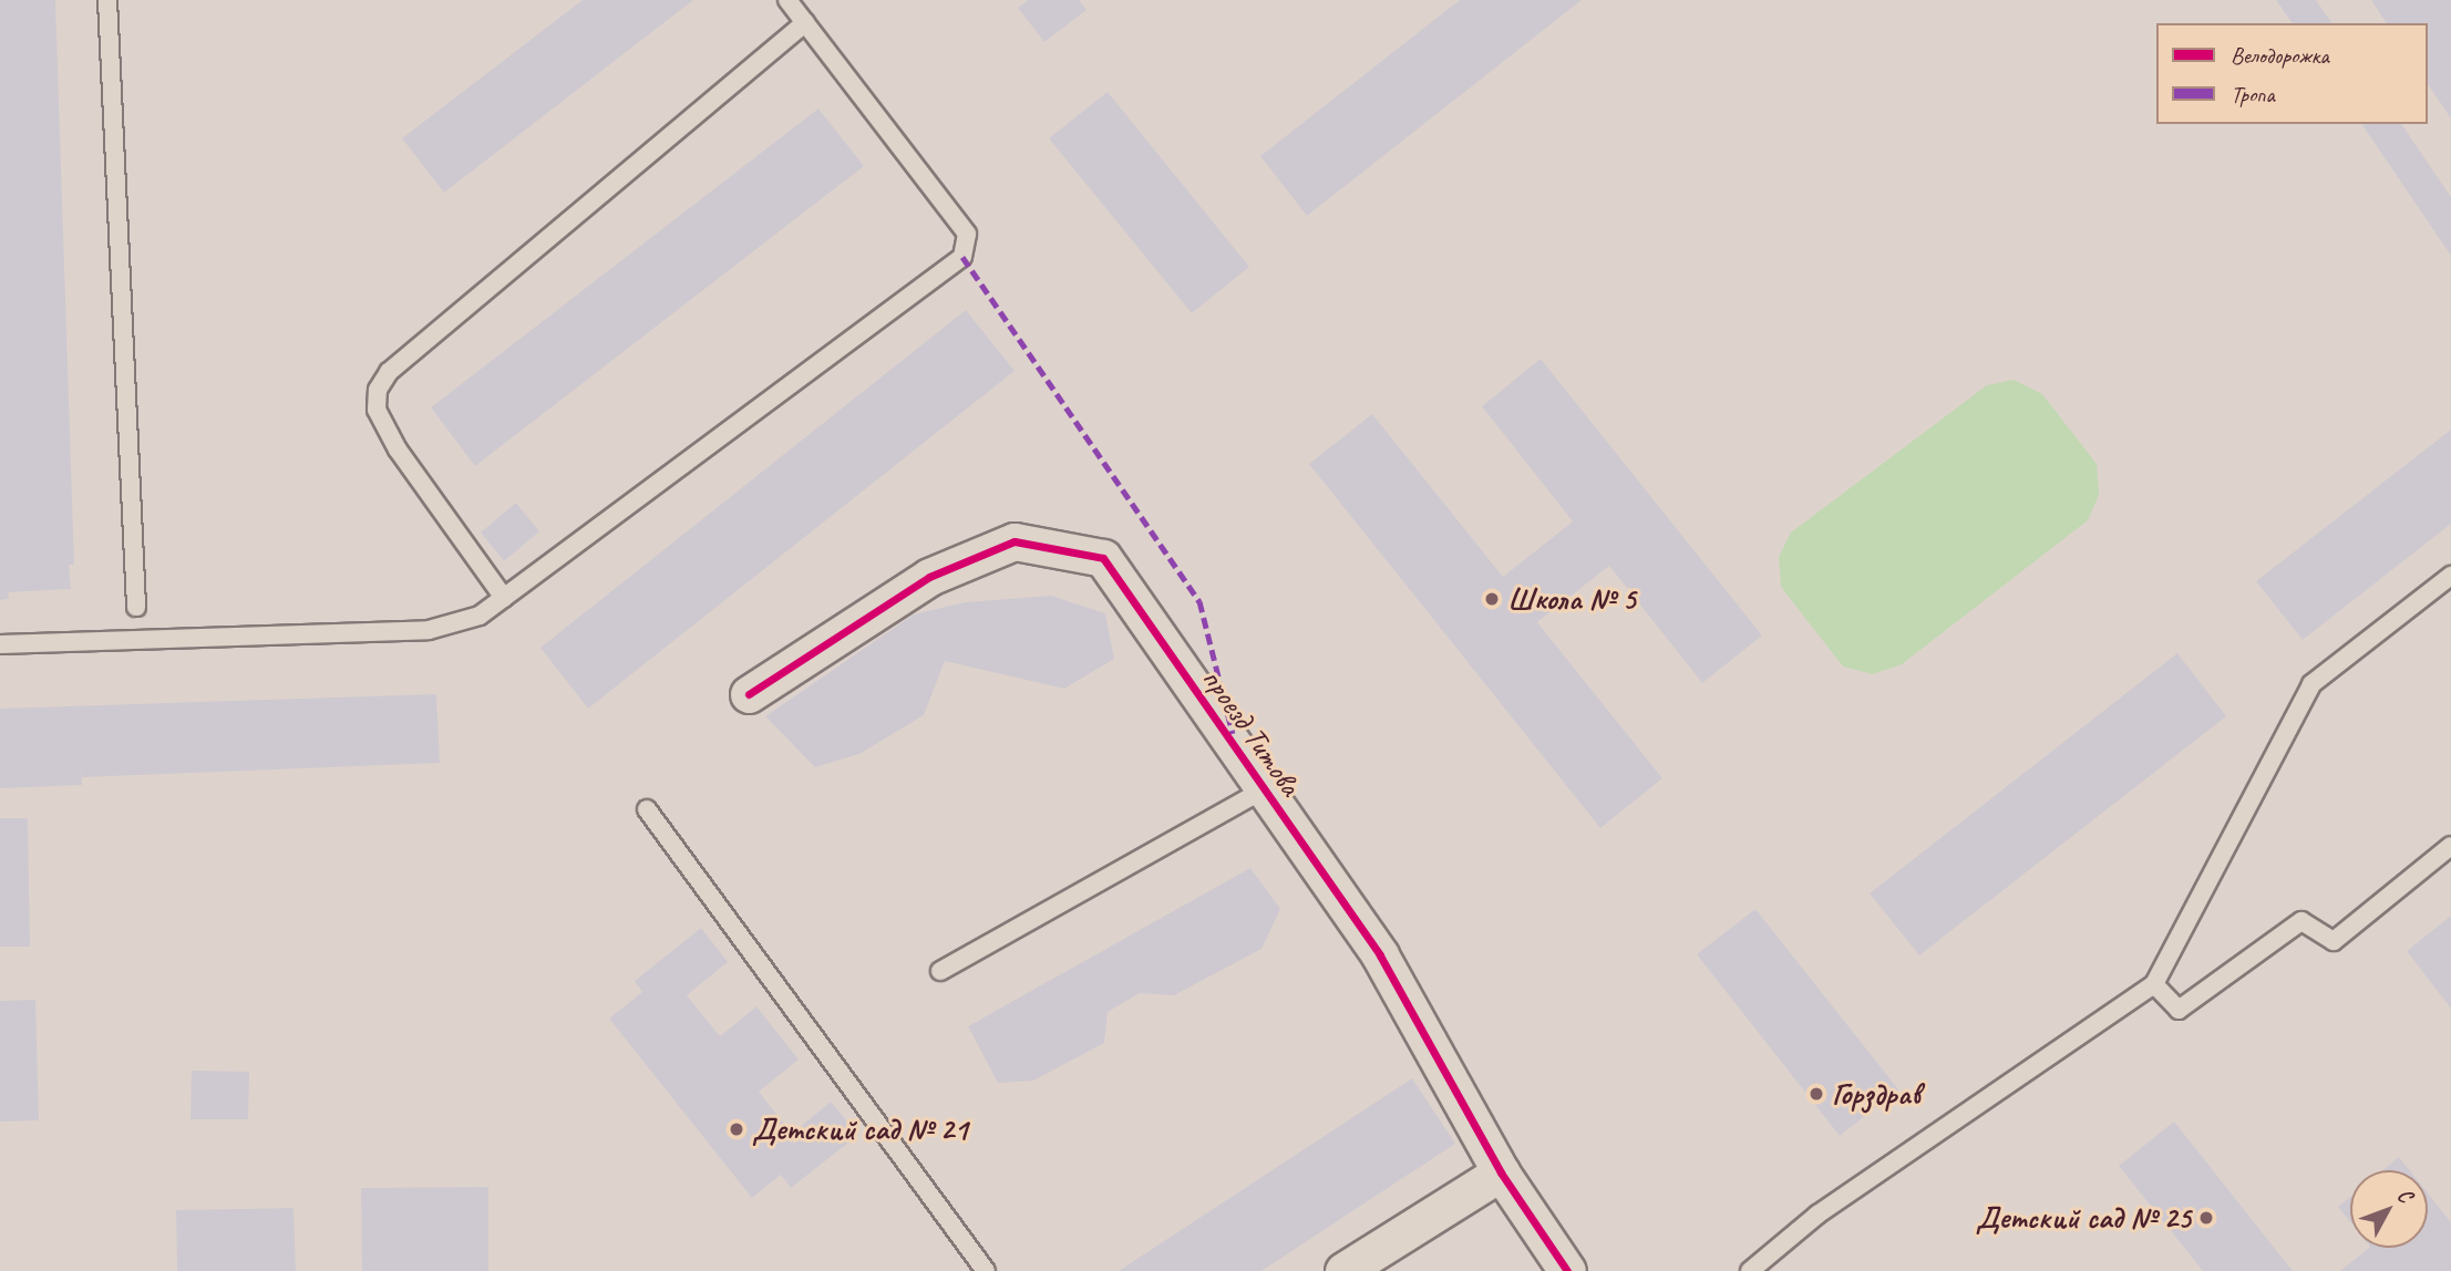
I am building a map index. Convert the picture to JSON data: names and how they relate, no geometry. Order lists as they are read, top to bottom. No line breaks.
{"streets":{"street":["проезд Титова"]},"places":["Школа № 5","Горздрав","Детский сад № 21","Детский сад № 25"],"legend":["Велодорожка","Тропа"],"north":"top right"}
